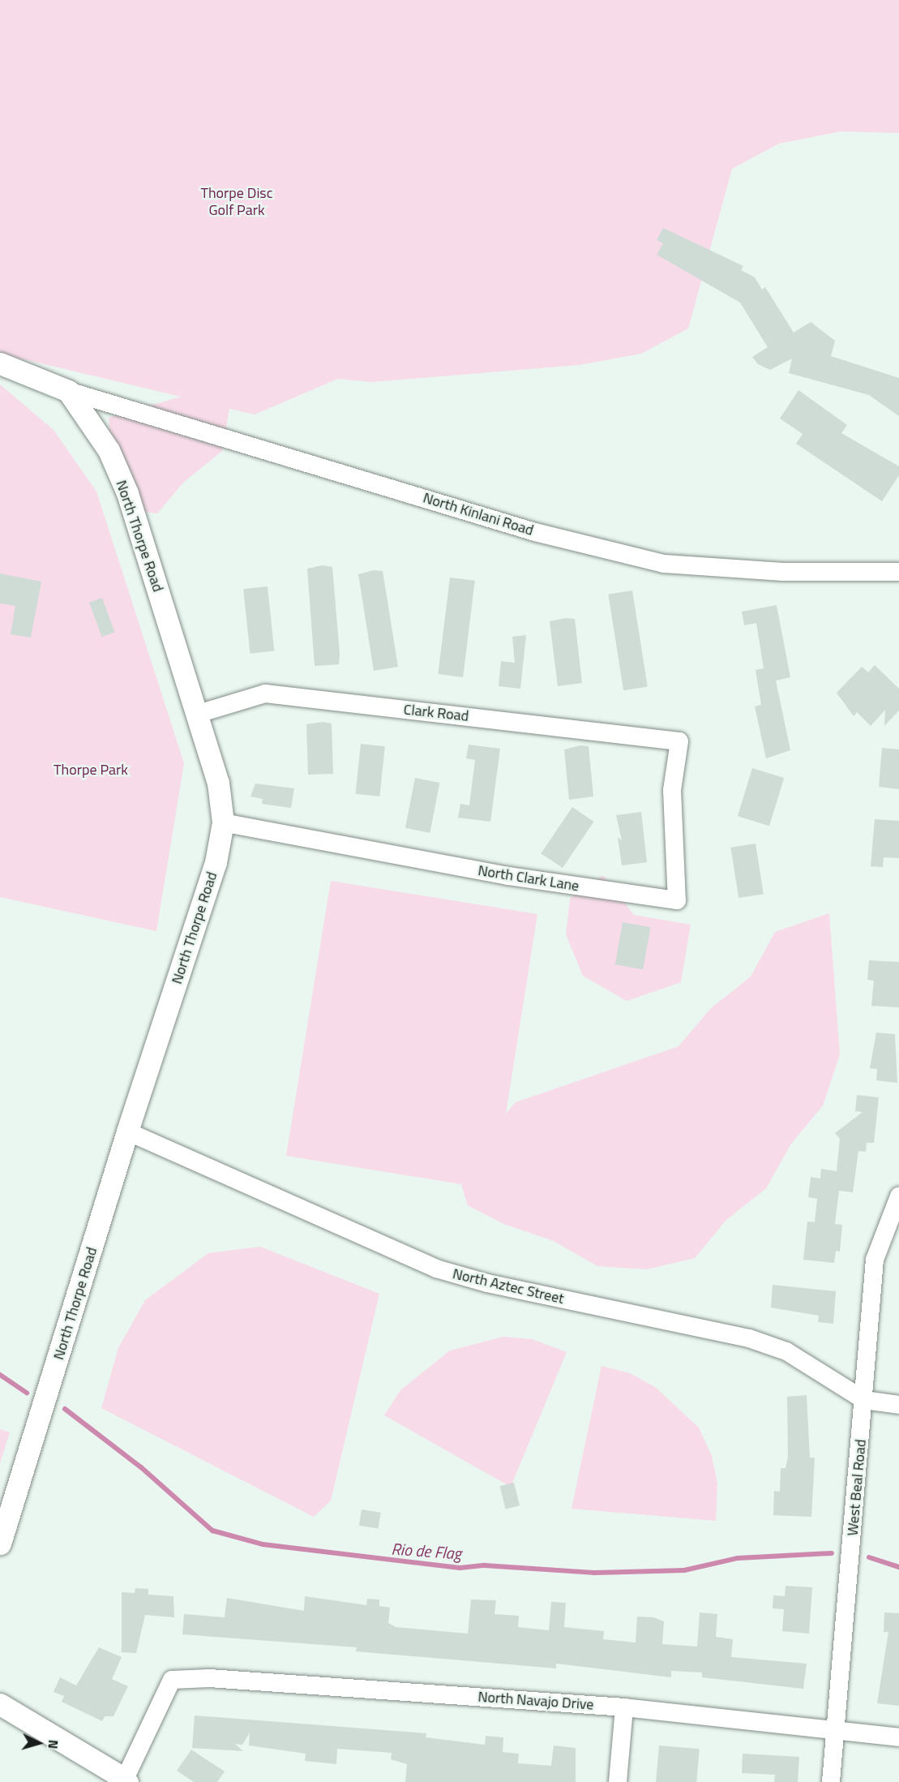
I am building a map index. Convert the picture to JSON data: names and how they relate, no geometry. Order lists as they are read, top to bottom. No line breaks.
{"streets":{"street":["North Kinlani Road","North Thorpe Road","Clark Road","North Clark Lane","North Aztec Street","West Beal Road","North Navajo Drive"]},"crossings":[["North Kinlani Road","North Thorpe Road"],["North Thorpe Road","Clark Road"],["North Thorpe Road","North Clark Lane"],["North Thorpe Road","North Aztec Street"],["Clark Road","North Clark Lane"],["North Aztec Street","West Beal Road"],["West Beal Road","North Navajo Drive"]],"water":["Rio de Flag"],"parks":["Thorpe Disc Golf Park","Thorpe Park"],"north":"right"}
